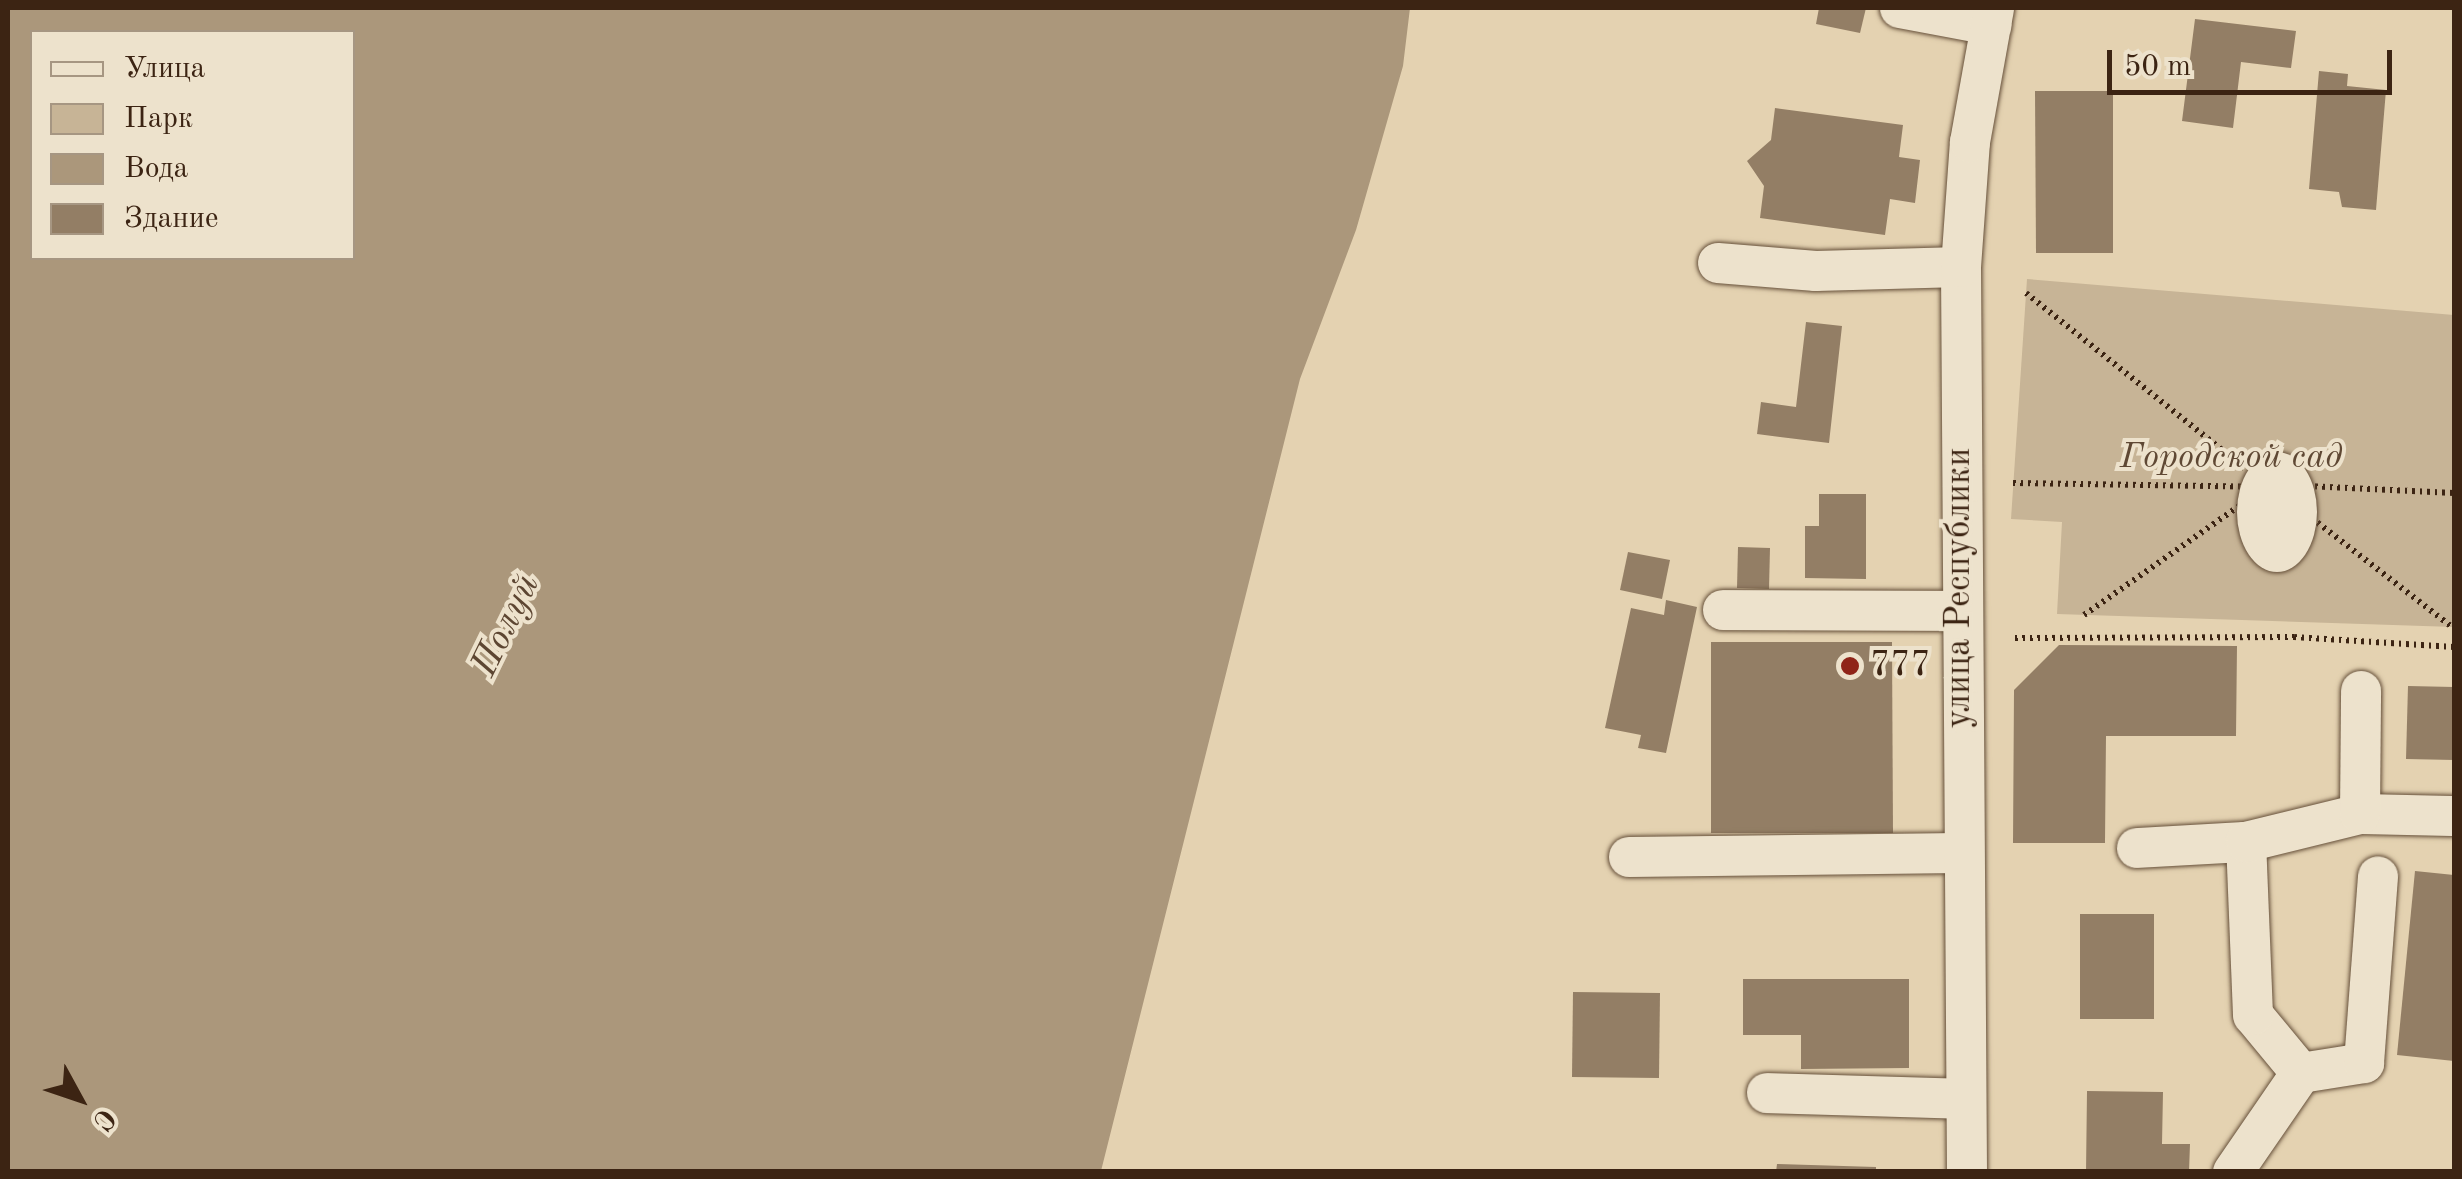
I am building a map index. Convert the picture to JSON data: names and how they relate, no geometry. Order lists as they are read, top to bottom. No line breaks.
{"streets":{"street":["улица Республики"]},"water":["Полуй"],"parks":["Городской сад"],"places":["777"],"legend":["Улица","Парк","Вода","Здание"],"scale_bar":"50 m","north":"bottom right"}
